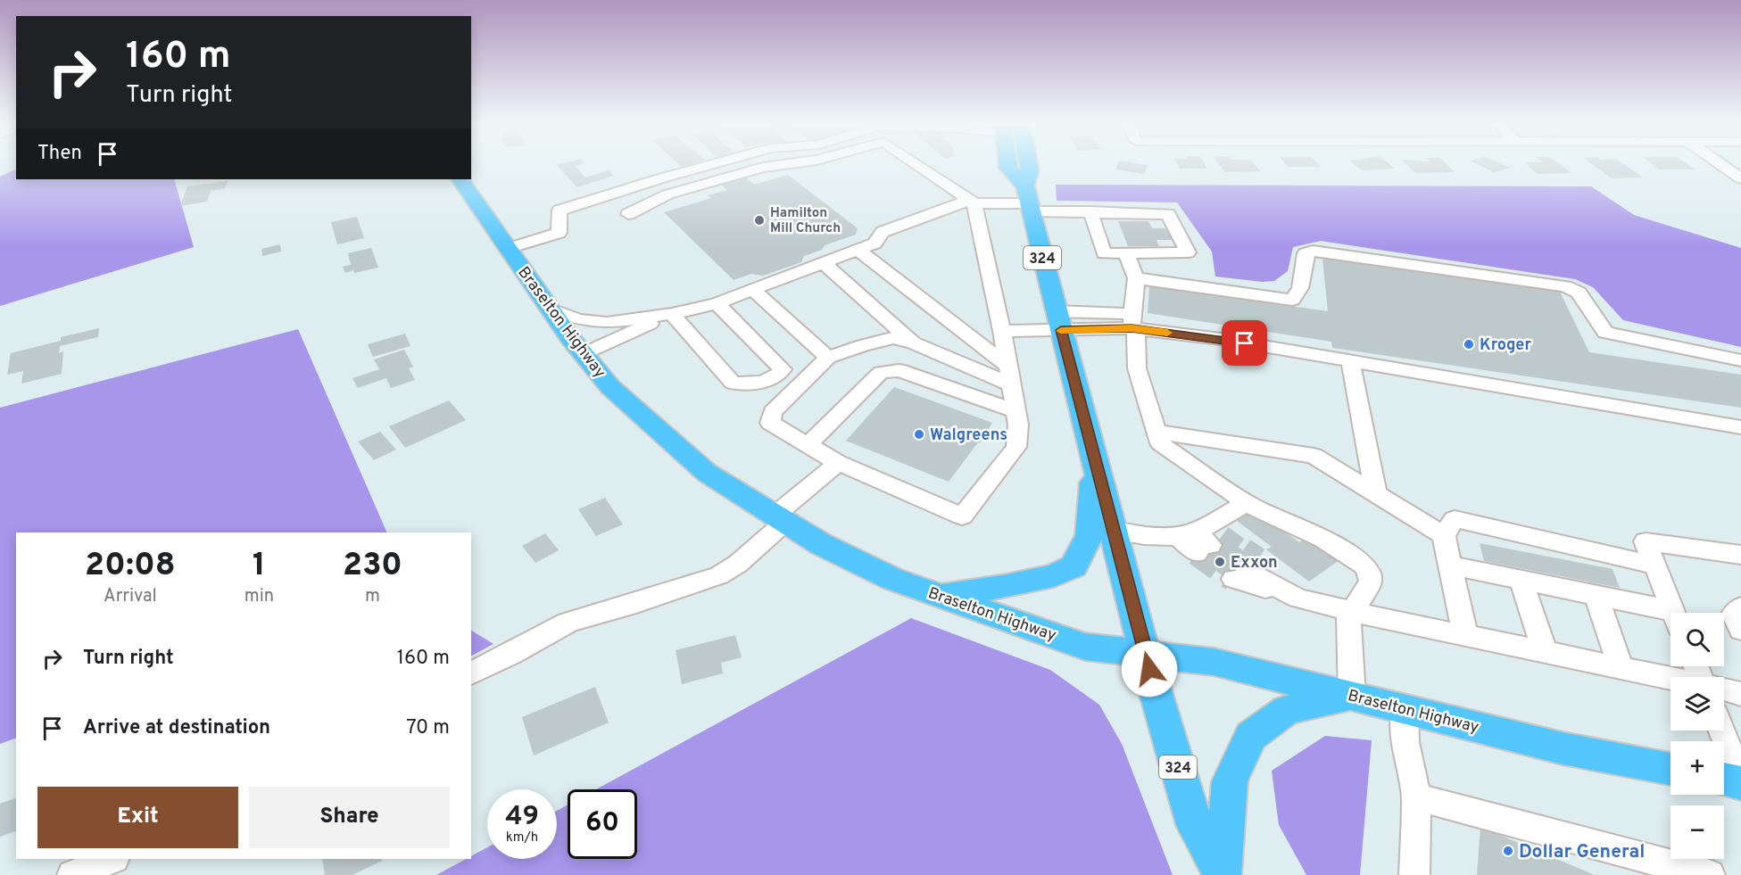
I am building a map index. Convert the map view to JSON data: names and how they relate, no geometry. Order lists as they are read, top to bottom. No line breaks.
{"streets":{"main road":["324","Braselton Highway"]},"crossings":[["324","Braselton Highway"]],"places":["Hamilton Mill Church","Kroger","Walgreens","Exxon","Dollar General"],"page":{"turn":["160 m","Turn right"],"then":"Then","eta":["20:08","Arrival","1","min","230","m"],"map_buttons":["+","−"],"list":[{"name":"Turn right","value":"160 m"},{"name":"Arrive at destination","value":"70 m"}],"buttons":["Exit","Share"],"speed":"49 km/h","limit":"60"}}
